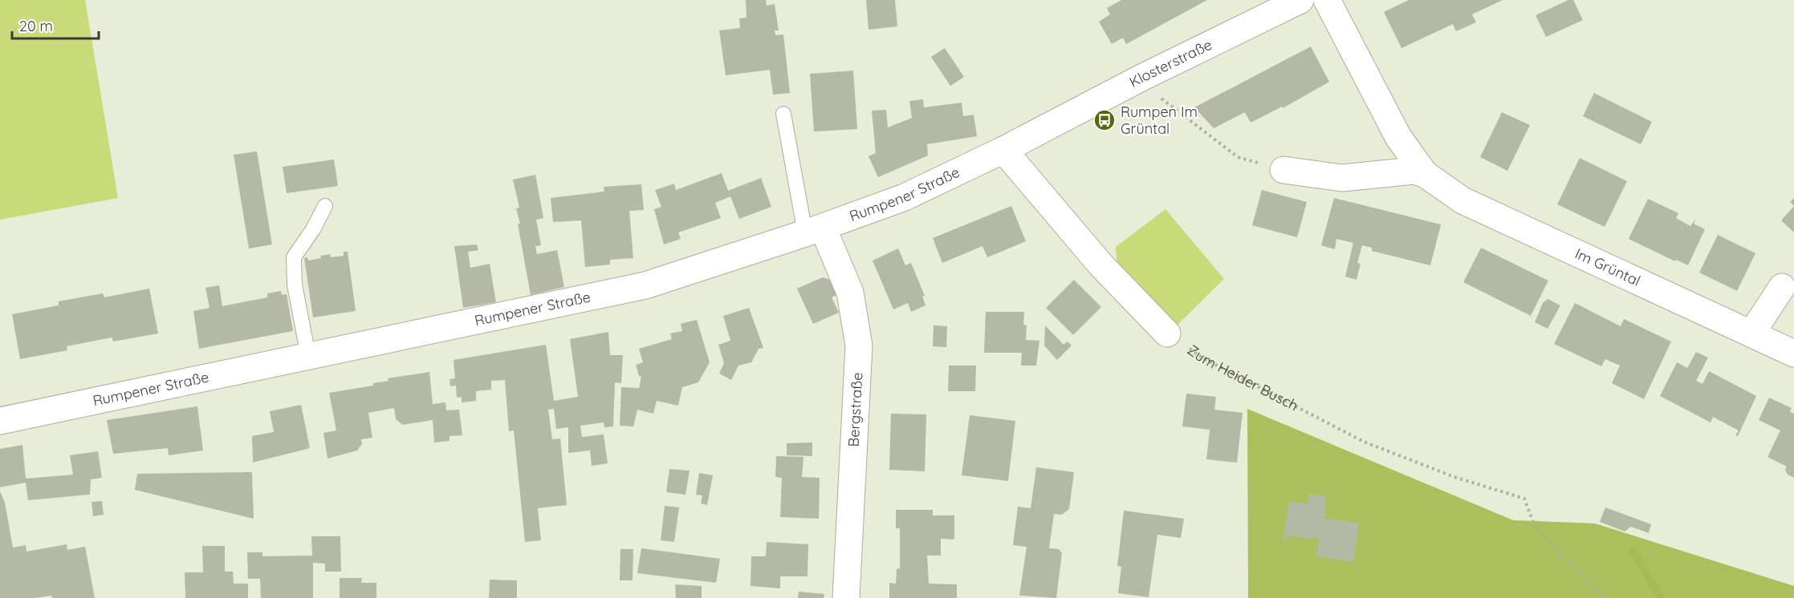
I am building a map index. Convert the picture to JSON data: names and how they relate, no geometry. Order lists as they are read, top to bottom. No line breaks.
{"streets":{"street":["Klosterstraße","Rumpener Straße","Im Grüntal","Bergstraße"],"path":["Zum Heider Busch"]},"crossings":[["Klosterstraße","Rumpener Straße"],["Rumpener Straße","Bergstraße"]],"places":{"bus stop":["Rumpen Im Grüntal"]},"scale_bar":"20 m"}
